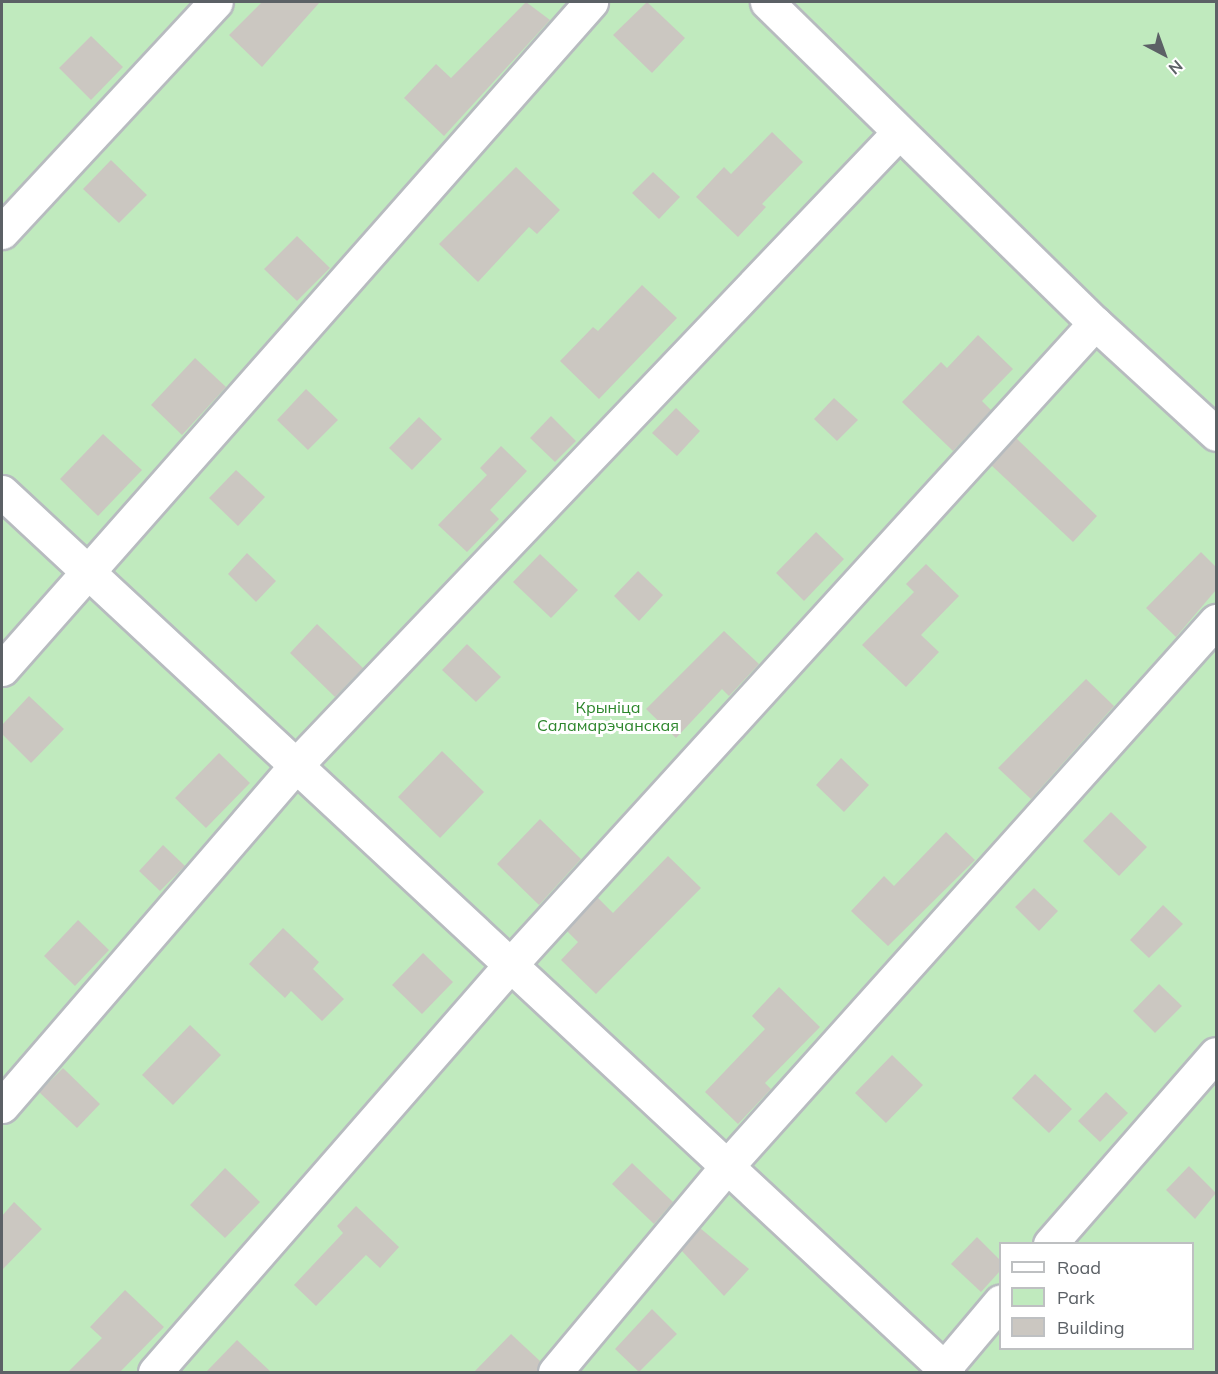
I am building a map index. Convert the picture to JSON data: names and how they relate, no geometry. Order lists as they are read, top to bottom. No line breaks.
{"parks":["Крыніца Саламарэчанская"],"legend":["Road","Park","Building"],"north":"bottom right"}
